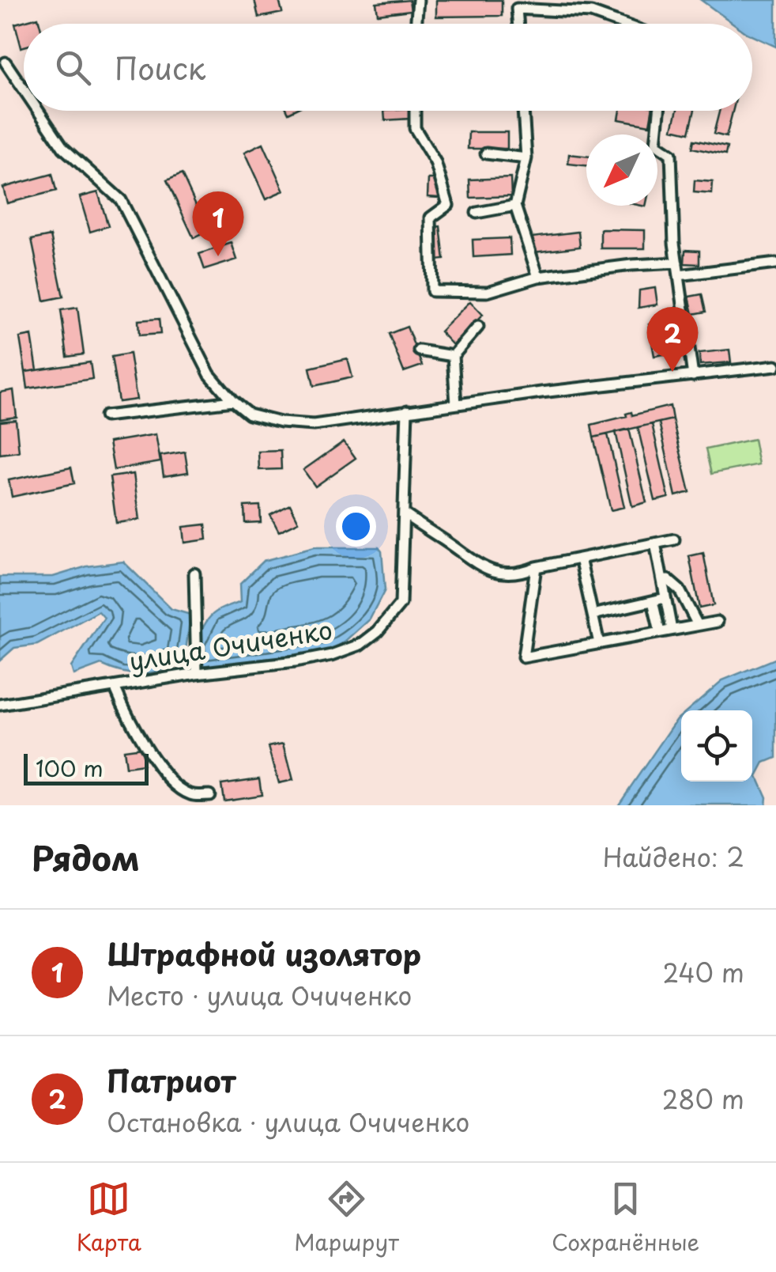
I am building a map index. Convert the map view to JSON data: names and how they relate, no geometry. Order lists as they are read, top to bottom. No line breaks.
{"streets":{"street":["улица Очиченко"]},"scale_bar":"100 m","north":"bottom left","page":{"search":"Поиск","pins":["1","2"],"scale":"100 m","heading":["Рядом","Найдено: 2"],"list":[{"mark":"1","name":"Штрафной изолятор","note":"Место · улица Очиченко","value":"240 m"},{"mark":"2","name":"Патриот","note":"Остановка · улица Очиченко","value":"280 m"}],"nav":["Карта","Маршрут","Сохранённые"]}}
